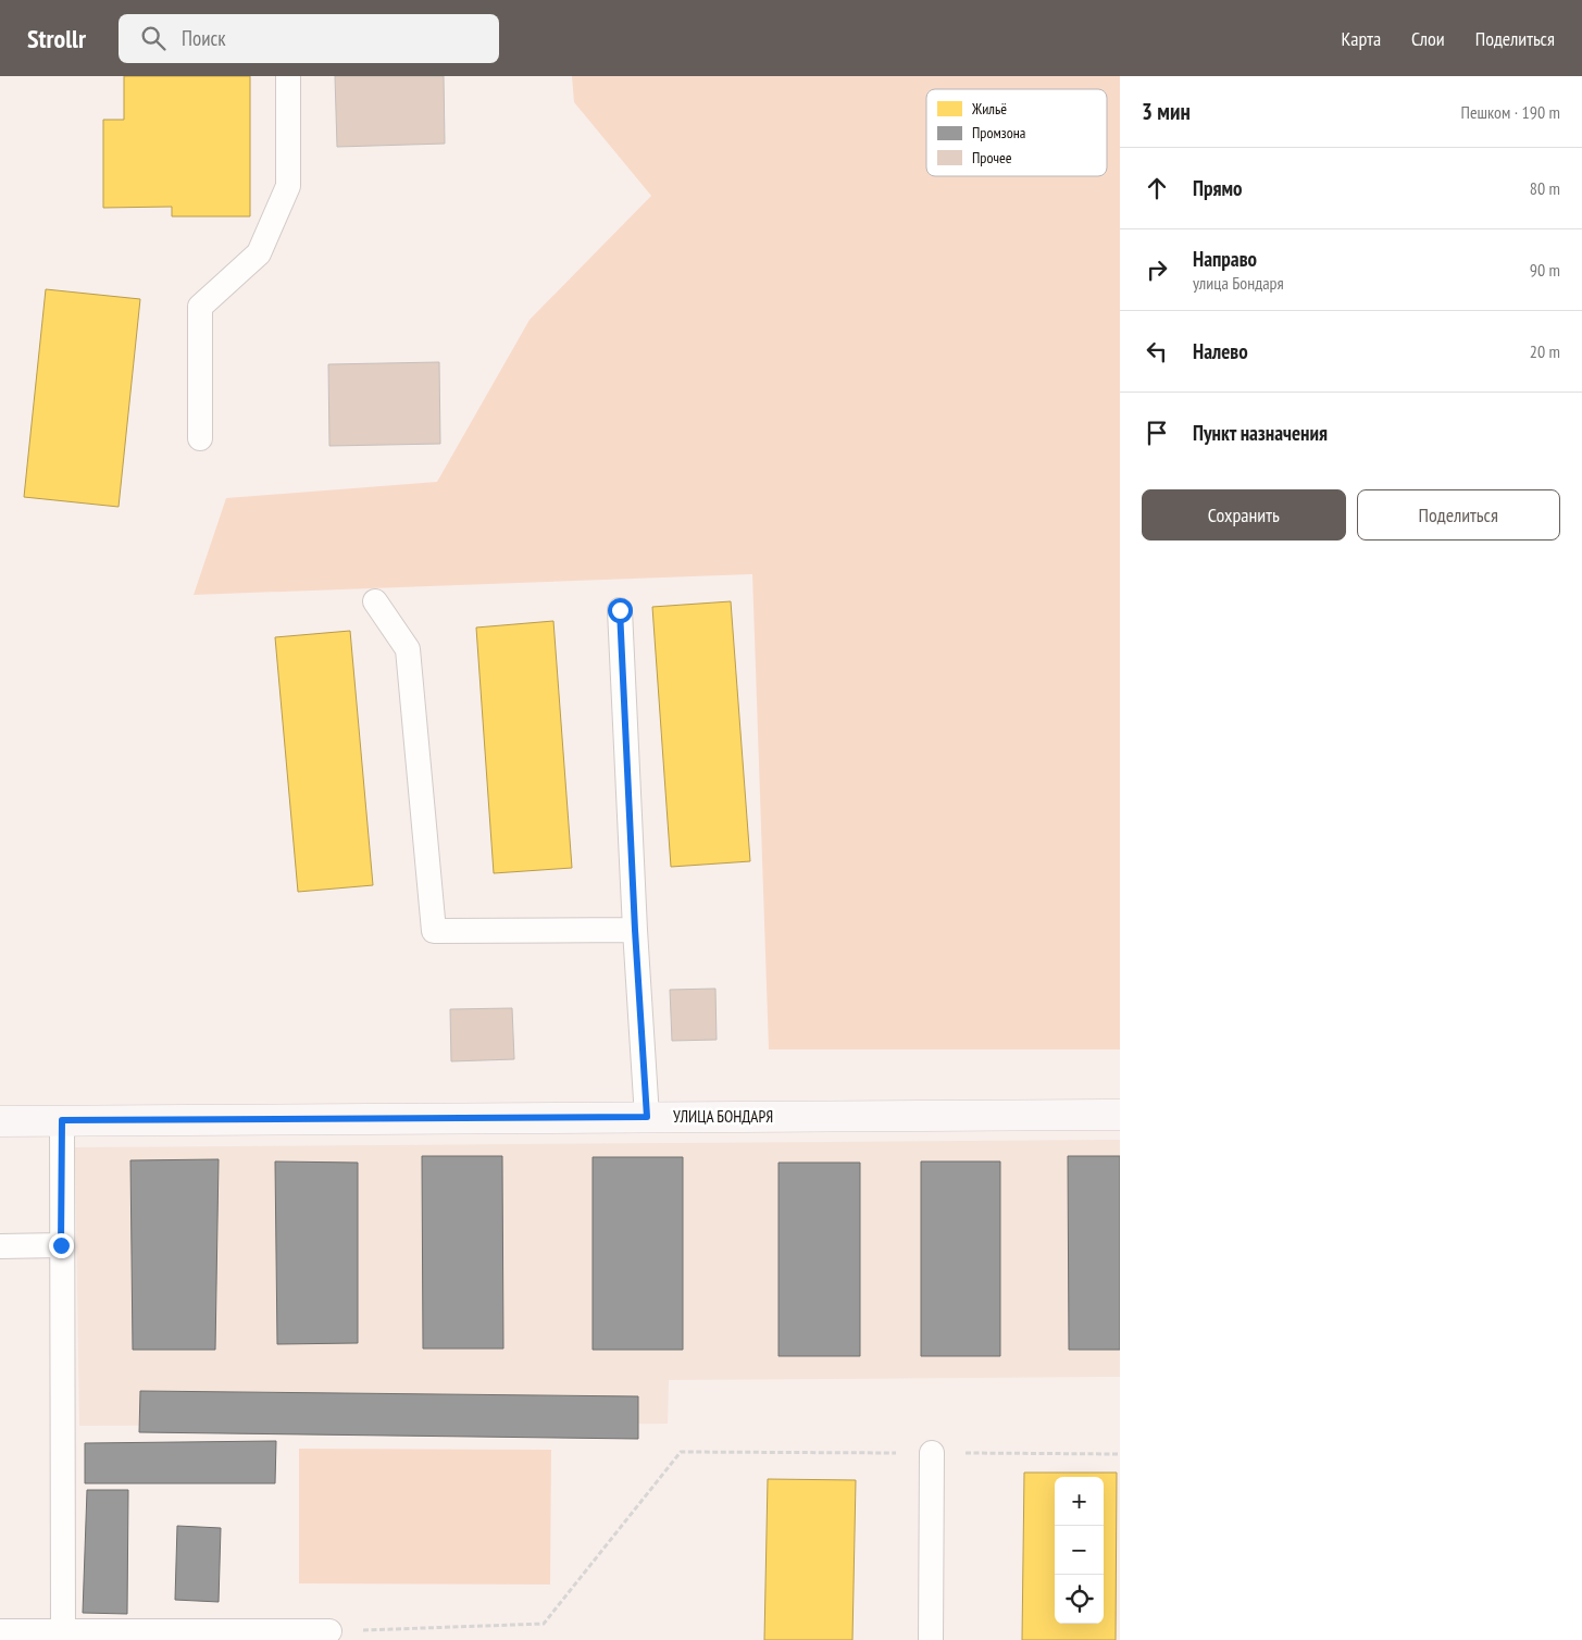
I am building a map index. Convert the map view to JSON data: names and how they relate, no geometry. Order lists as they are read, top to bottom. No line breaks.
{"streets":{"main road":["УЛИЦА БОНДАРЯ"]},"legend":["Жильё","Промзона","Прочее"],"page":{"header":"Strollr","search":"Поиск","nav":["Карта","Слои","Поделиться"],"heading":["3 мин","Пешком · 190 m"],"list":[["Прямо","80 m"],["Направо","улица Бондаря","90 m"],["Налево","20 m"],"Пункт назначения"],"buttons":["Сохранить","Поделиться"],"map_buttons":["+","−"]}}
